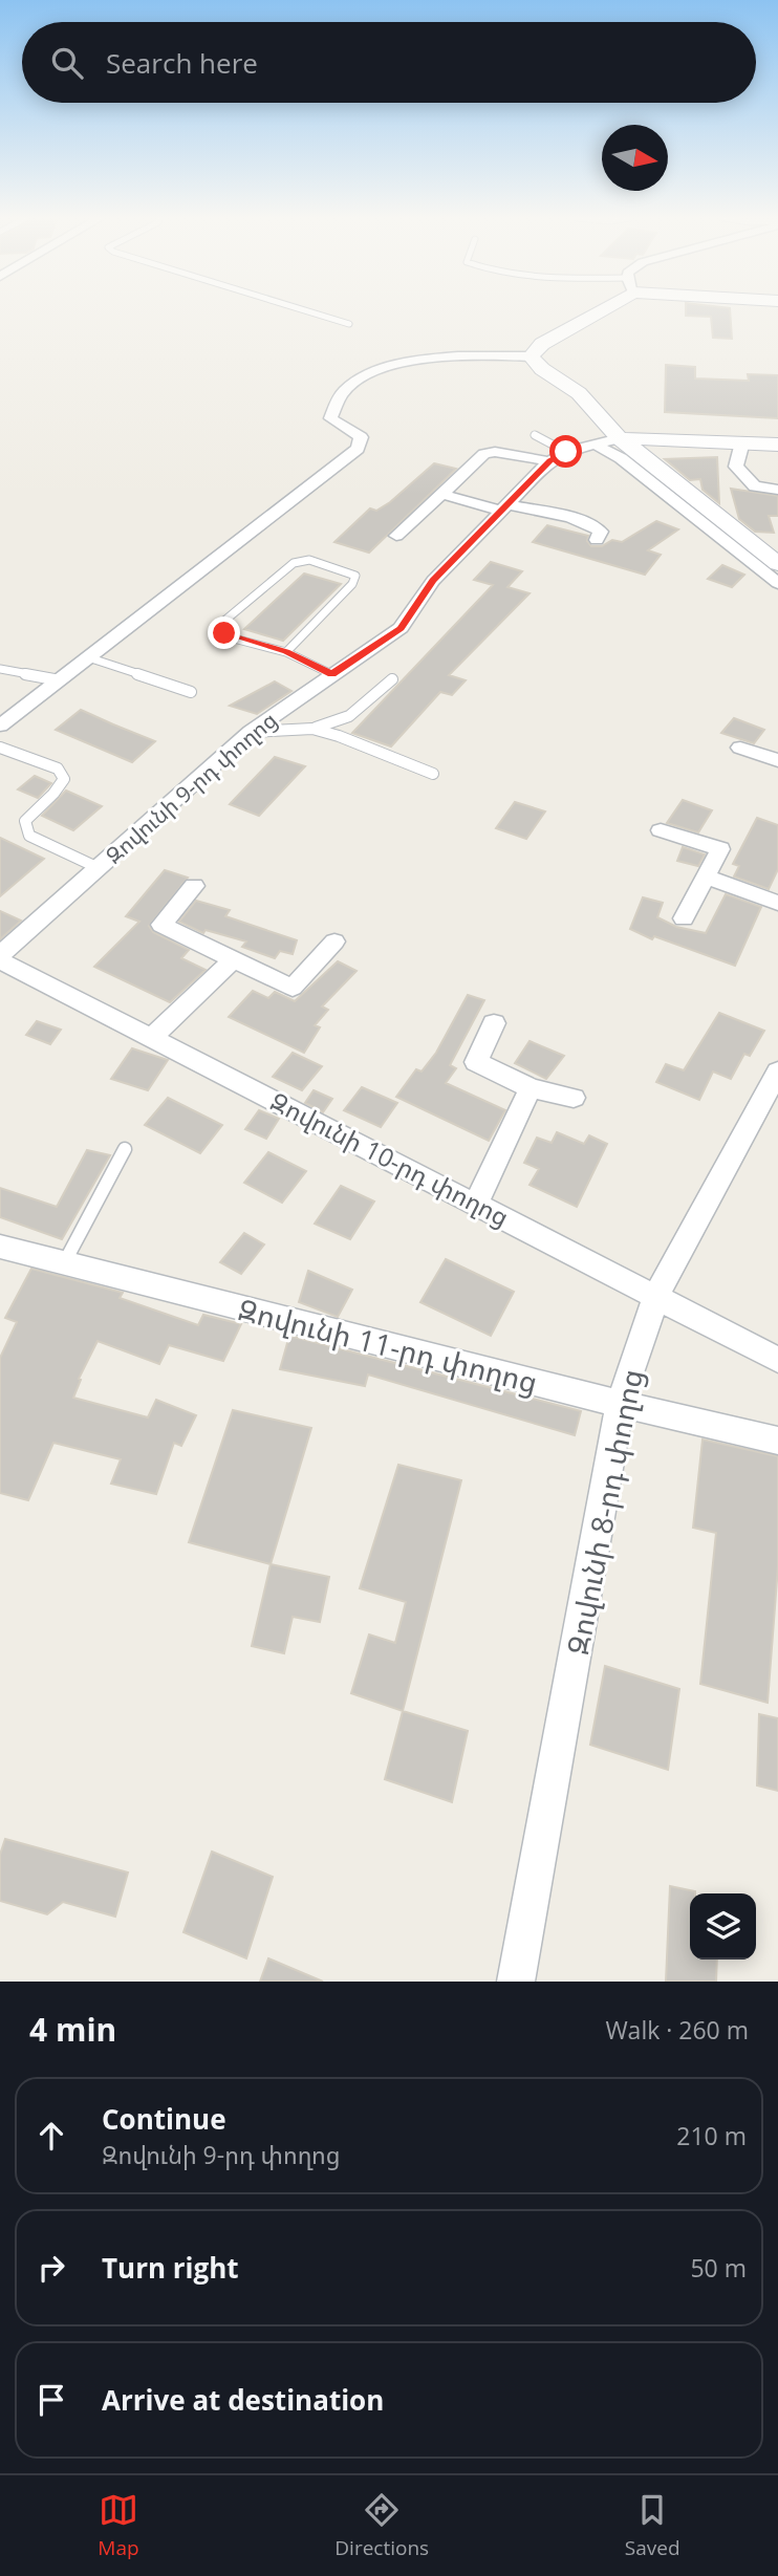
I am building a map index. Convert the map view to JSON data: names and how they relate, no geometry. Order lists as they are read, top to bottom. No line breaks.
{"streets":{"street":["Զովունի 9-րդ փողոց","Զովունի 10-րդ փողոց","Զովունի 11-րդ փողոց","Զովունի 8-րդ փողոց"]},"crossings":[["Զովունի 9-րդ փողոց","Զովունի 10-րդ փողոց"],["Զովունի 10-րդ փողոց","Զովունի 8-րդ փողոց"],["Զովունի 11-րդ փողոց","Զովունի 8-րդ փողոց"]],"north":"right","page":{"search":"Search here","heading":["4 min","Walk · 260 m"],"list":[["Continue","Զովունի 9-րդ փողոց","210 m"],["Turn right","50 m"],"Arrive at destination"],"nav":["Map","Directions","Saved"]}}
